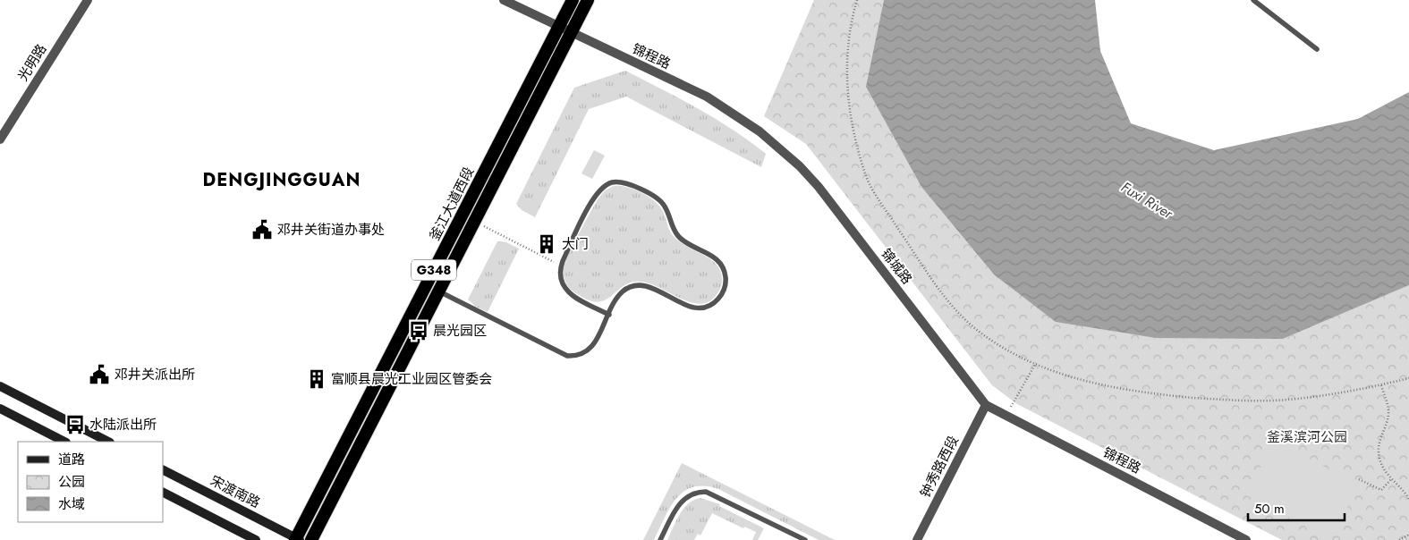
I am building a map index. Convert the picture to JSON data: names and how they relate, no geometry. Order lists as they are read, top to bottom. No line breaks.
{"streets":{"highway":["釜江大道西段","G348"],"main road":["宋渡南路"],"street":["锦程路","光明路","锦城路","钟秀路西段"]},"crossings":[["锦程路","釜江大道西段"],["锦程路","锦城路"],["锦程路","G348"],["锦程路","钟秀路西段"],["釜江大道西段","宋渡南路"],["锦城路","钟秀路西段"]],"districts":["DENGJINGGUAN"],"water":["Fuxi River"],"parks":["釜溪滨河公园"],"places":{"public building":["邓井关街道办事处","邓井关派出所"],"building":["大门","富顺县晨光工业园区管委会"],"bus stop":["晨光园区","水陆派出所"]},"legend":["道路","公园","水域"],"scale_bar":"50 m"}
